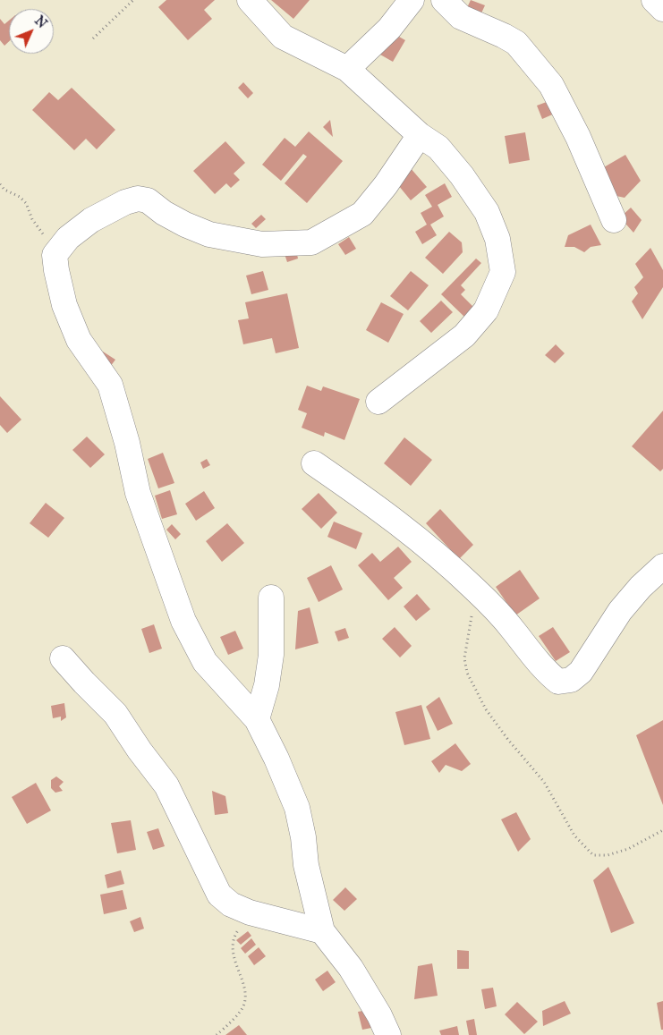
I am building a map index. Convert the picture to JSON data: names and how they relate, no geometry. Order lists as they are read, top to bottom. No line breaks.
{"north":"top right"}
